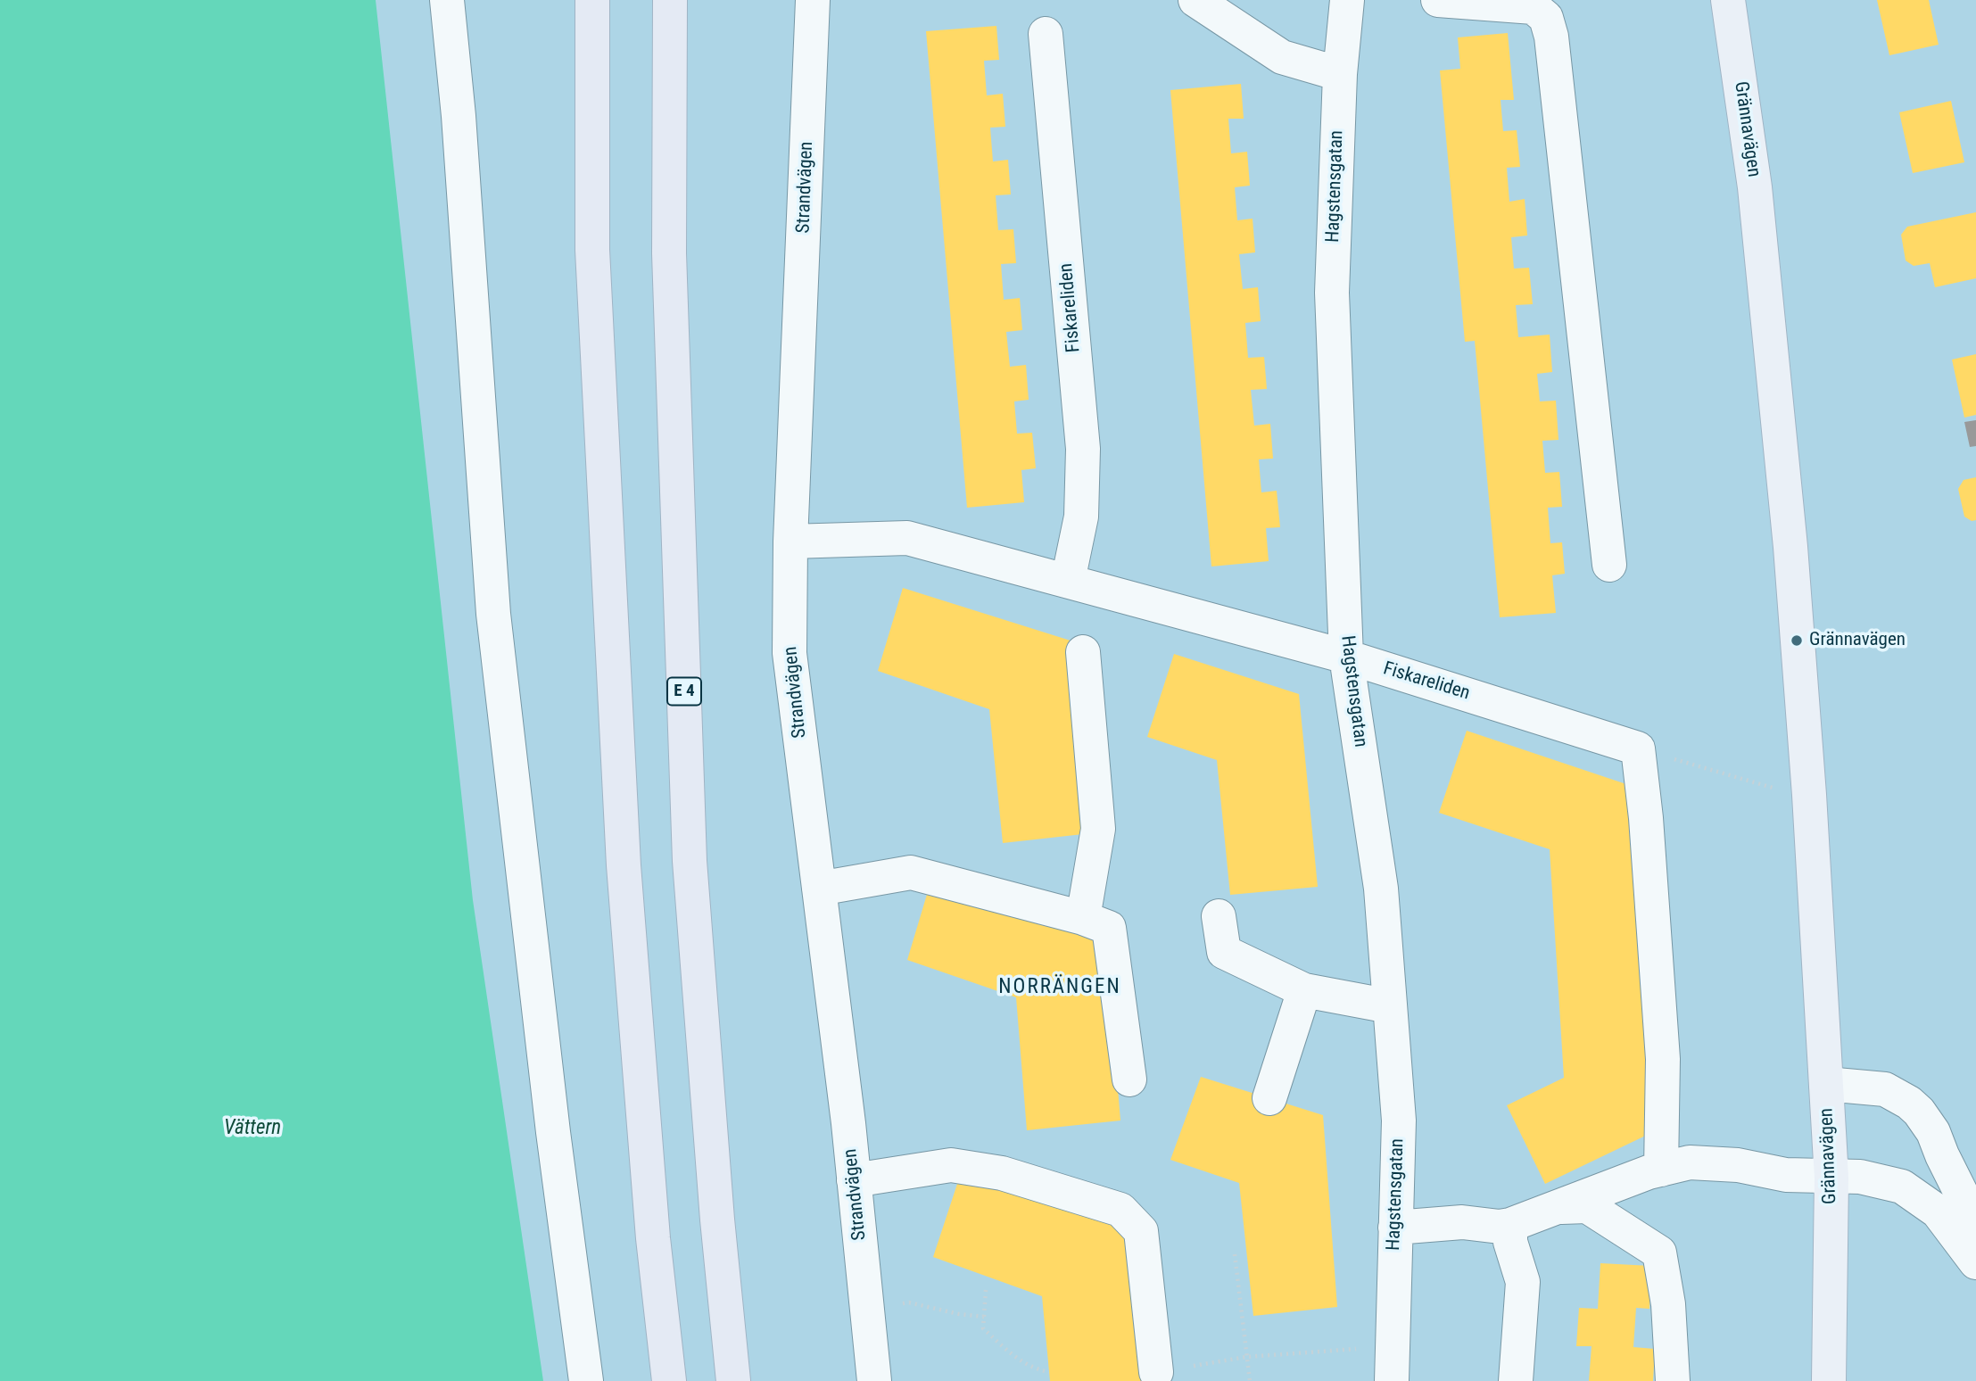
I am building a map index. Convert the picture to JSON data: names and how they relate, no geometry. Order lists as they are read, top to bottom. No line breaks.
{"streets":{"highway":["E 4"],"main road":["Grännavägen"],"street":["Hagstensgatan","Strandvägen","Fiskareliden"]},"crossings":[["Hagstensgatan","Fiskareliden"],["Strandvägen","Fiskareliden"]],"districts":["NORRÄNGEN"],"water":["Vättern"],"places":["Grännavägen"]}
